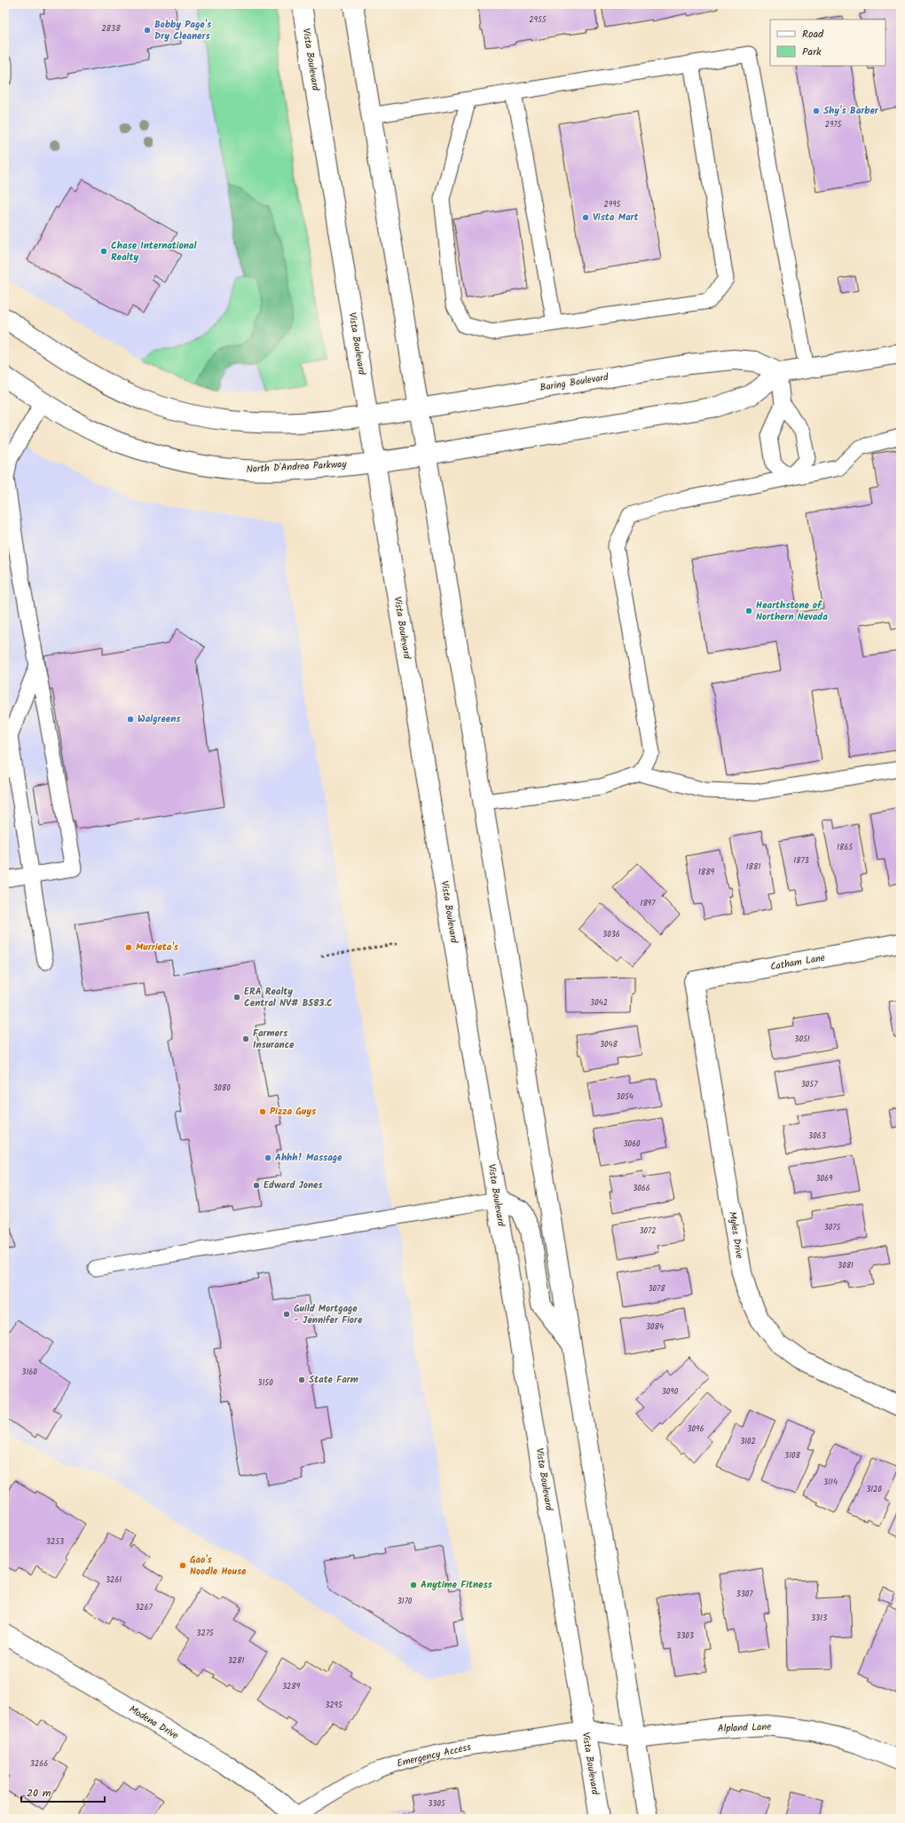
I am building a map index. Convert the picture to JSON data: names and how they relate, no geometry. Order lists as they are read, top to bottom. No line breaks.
{"streets":{"main road":["Vista Boulevard","Baring Boulevard","North D'Andrea Parkway","Catham Lane","Myles Drive","Modena Drive","Alpland Lane"],"lane":["Emergency Access"]},"crossings":[["Vista Boulevard","Baring Boulevard"],["Vista Boulevard","North D'Andrea Parkway"],["Vista Boulevard","Alpland Lane"],["Vista Boulevard","Emergency Access"],["Catham Lane","Myles Drive"],["Modena Drive","Emergency Access"],["Alpland Lane","Emergency Access"]],"places":["Bobby Page's Dry Cleaners","Shy's Barber","Vista Mart","Chase International Realty","Hearthstone of Northern Nevada","Walgreens","Murrieta's","ERA Realty Central NV# B583.C","Farmers Insurance","Pizza Guys","Ahhh! Massage","Edward Jones","Guild Mortgage - Jennifer Fiore","State Farm","Gao's Noodle House","Anytime Fitness"],"house_numbers":["2955","2838","2975","2995","1865","1873","1881","1889","1897","3036","3042","3051","3048","3057","3080","3054","3063","3060","3069","3066","3075","3072","3081","3078","3084","3160","3150","3090","3096","3102","3108","3114","3120","3253","3261","3307","3170","3267","3313","3275","3303","3281","3289","3295","3266","3305"],"legend":["Road","Park"],"scale_bar":"20 m"}
